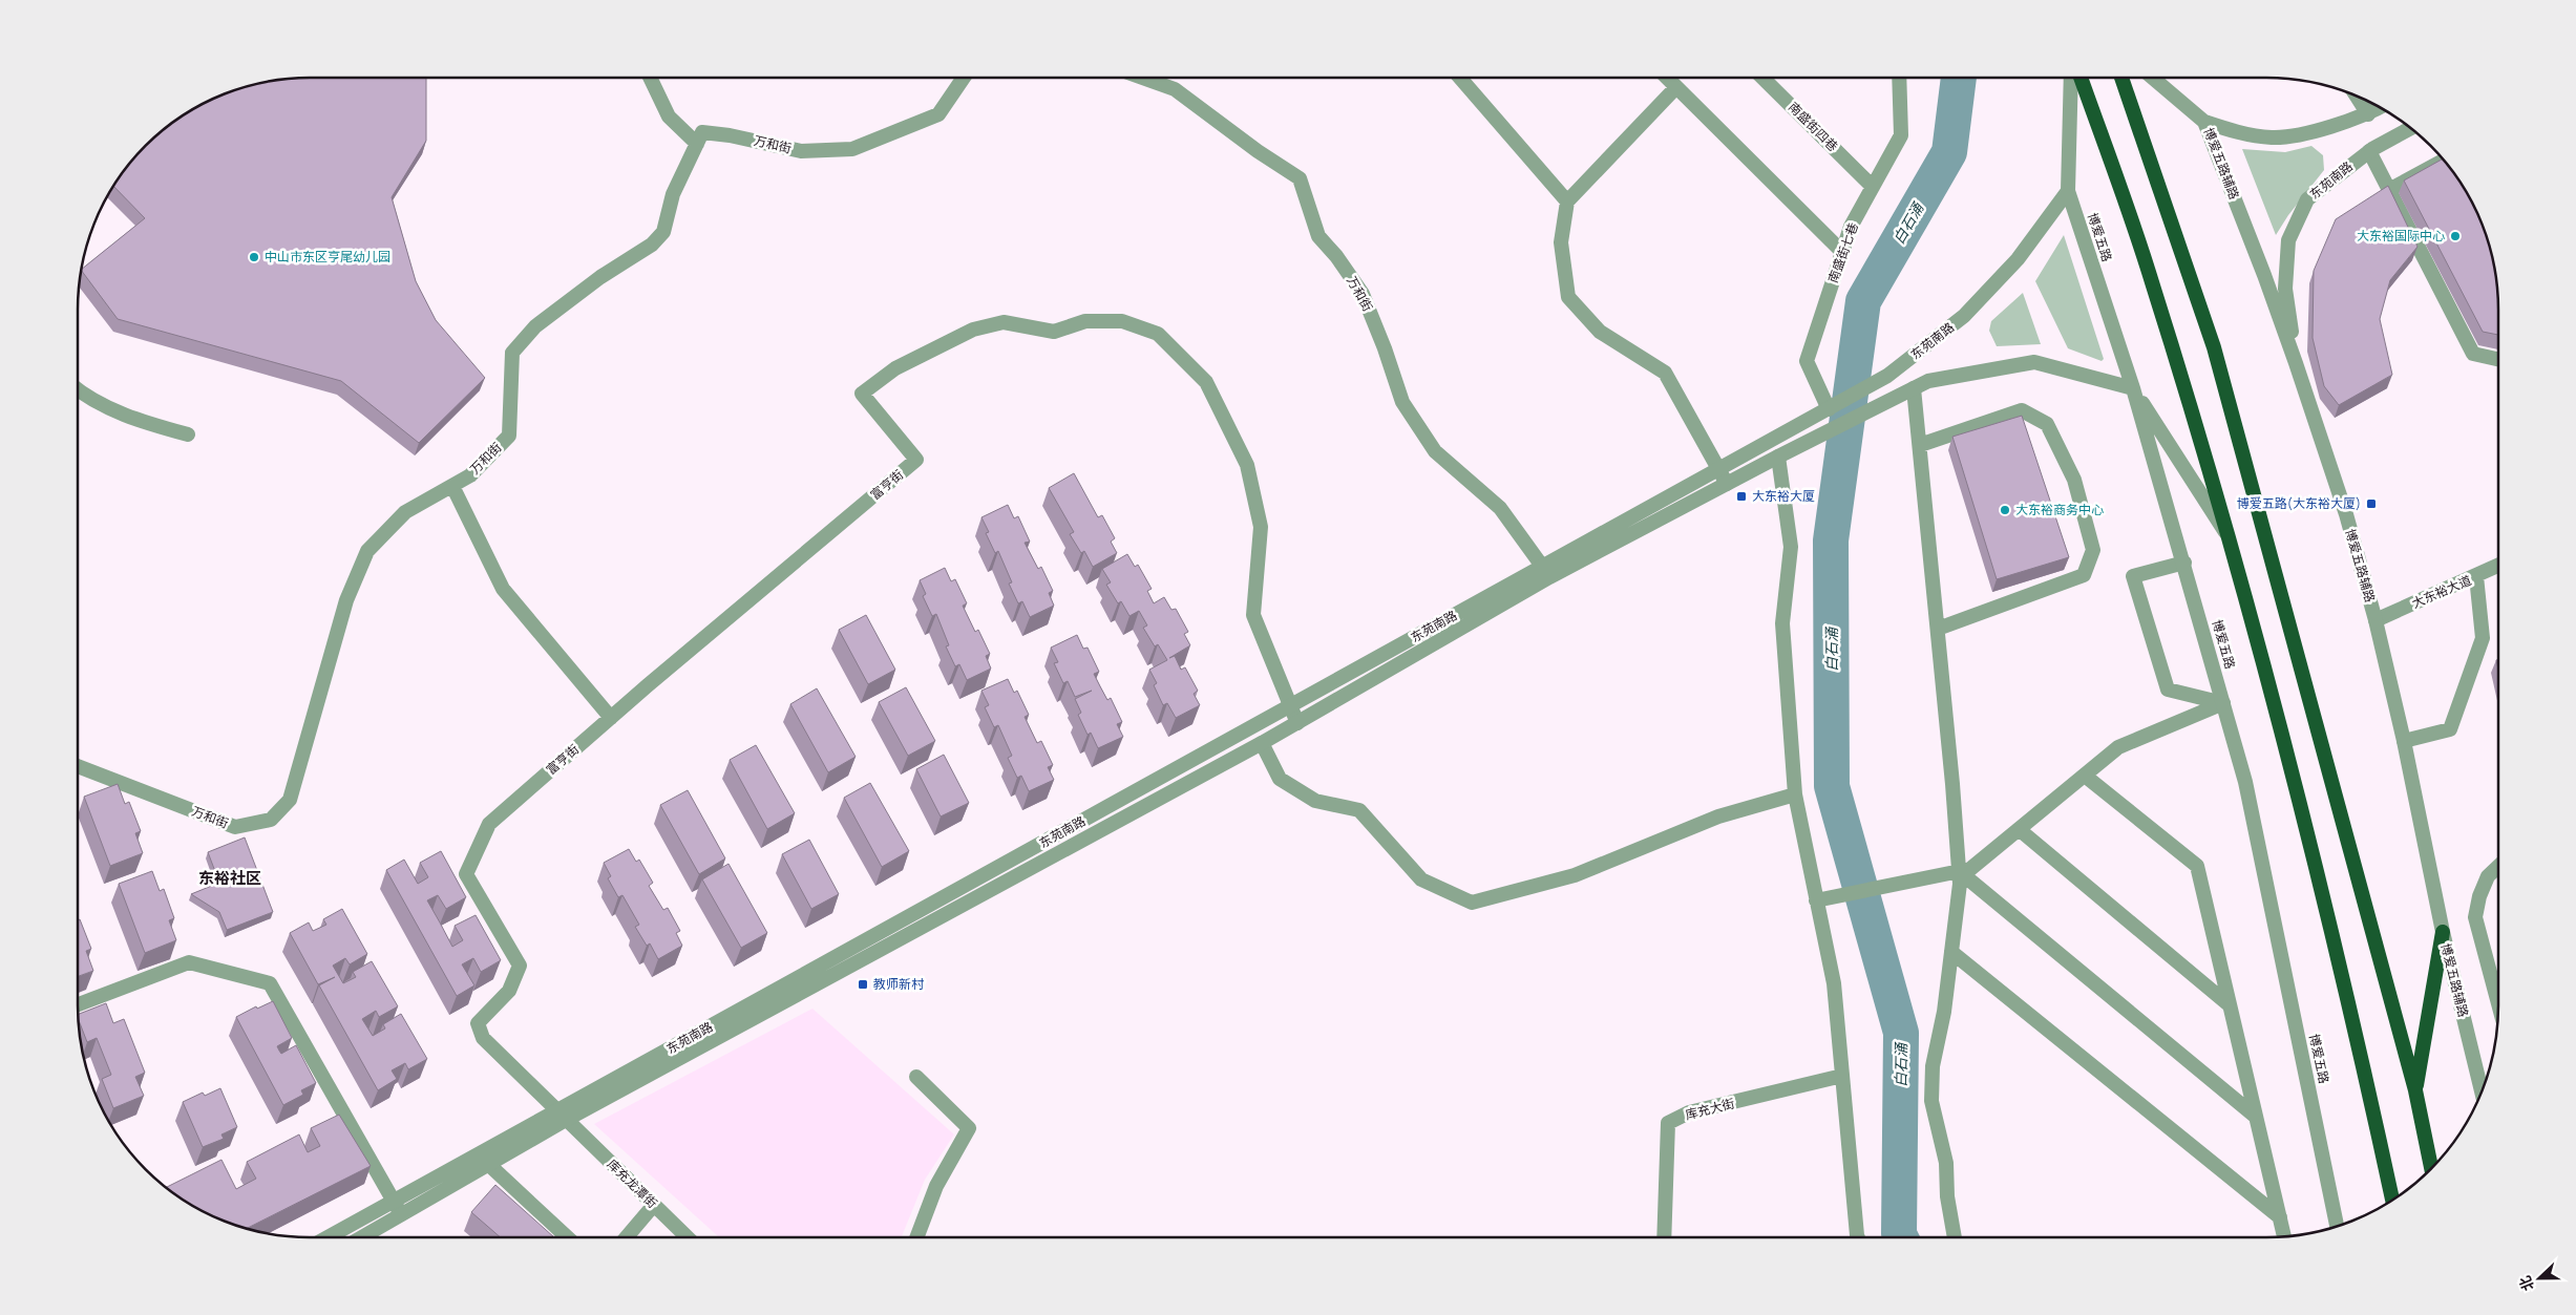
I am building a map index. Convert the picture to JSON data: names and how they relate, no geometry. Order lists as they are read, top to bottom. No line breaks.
{"streets":{"street":["南盛街四巷","万和街","博爱五路辅路","东苑南路","博爱五路","南盛街七巷","富亨街","大东裕大道","库充大街","库充龙潭街"]},"crossings":[["南盛街四巷","南盛街七巷"],["万和街","东苑南路"],["博爱五路辅路","东苑南路"],["博爱五路辅路","大东裕大道"],["东苑南路","博爱五路"],["东苑南路","南盛街七巷"],["东苑南路","富亨街"],["东苑南路","库充龙潭街"],["富亨街","库充龙潭街"]],"districts":["东裕社区"],"water":["白石涌"],"places":{"other":["大东裕国际中心","中山市东区亨尾幼儿园","大东裕商务中心"],"transit":["大东裕大厦","博爱五路(大东裕大厦)","教师新村"]},"north":"left"}
